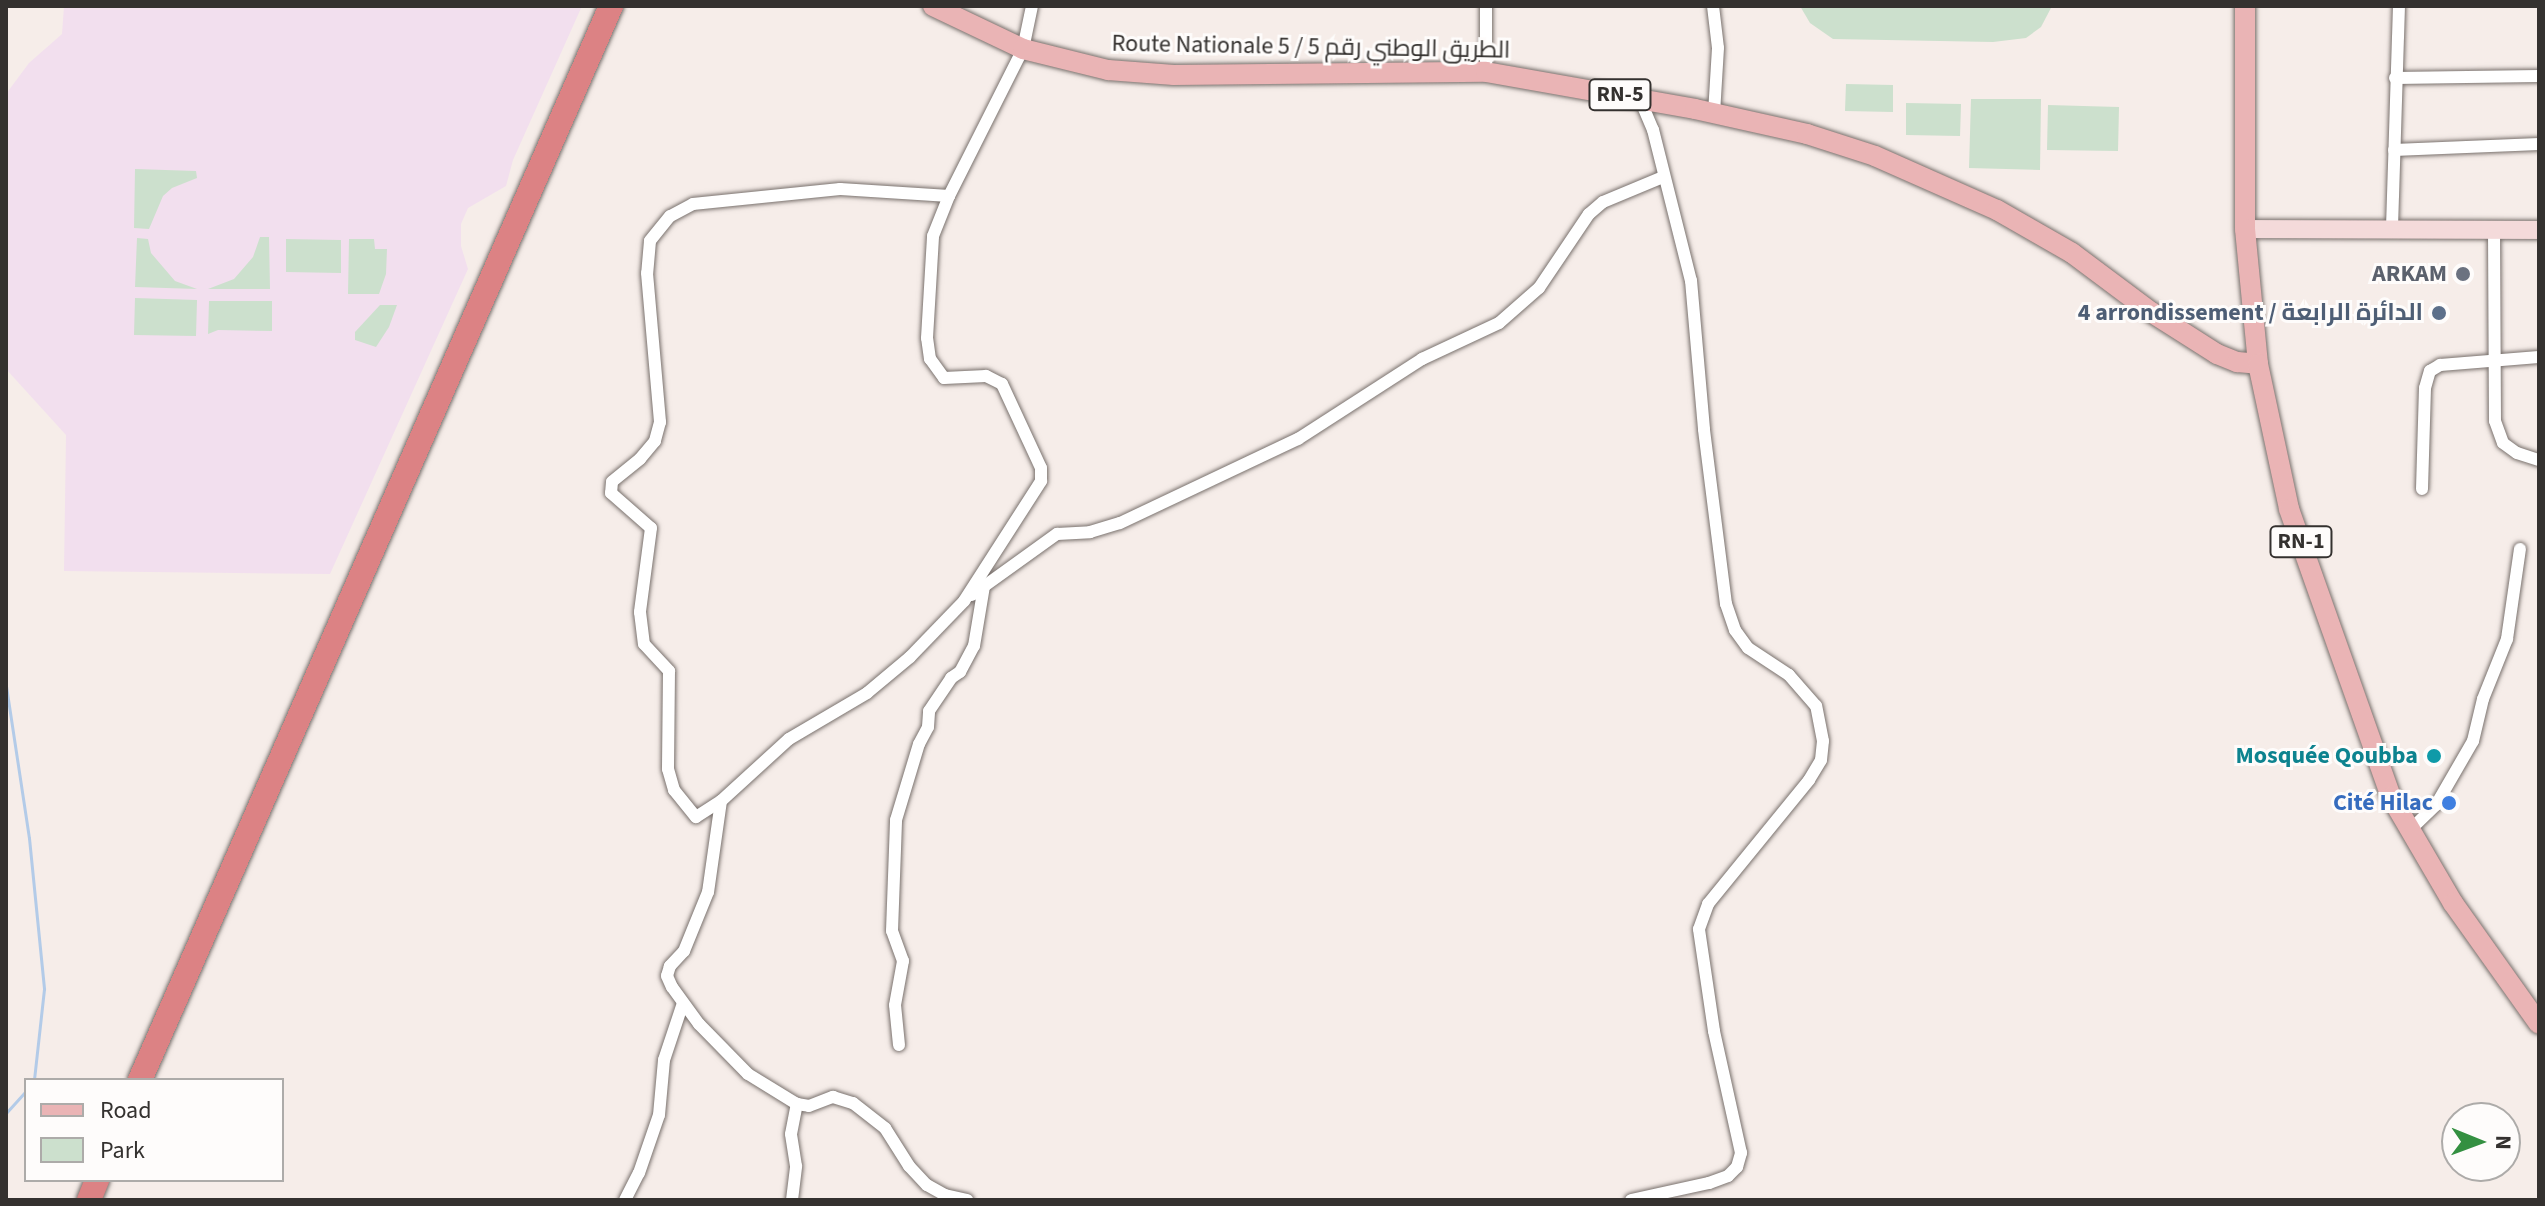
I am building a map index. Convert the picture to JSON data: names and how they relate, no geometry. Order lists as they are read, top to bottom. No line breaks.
{"streets":{"main road":["Route Nationale 5 / الطريق الوطني رقم 5","RN-5","RN-1"]},"crossings":[["Route Nationale 5 / الطريق الوطني رقم 5","RN-1"]],"places":["ARKAM","4 arrondissement / الدائرة الرابعة","Mosquée Qoubba","Cité Hilac"],"legend":["Road","Park"],"north":"right"}
